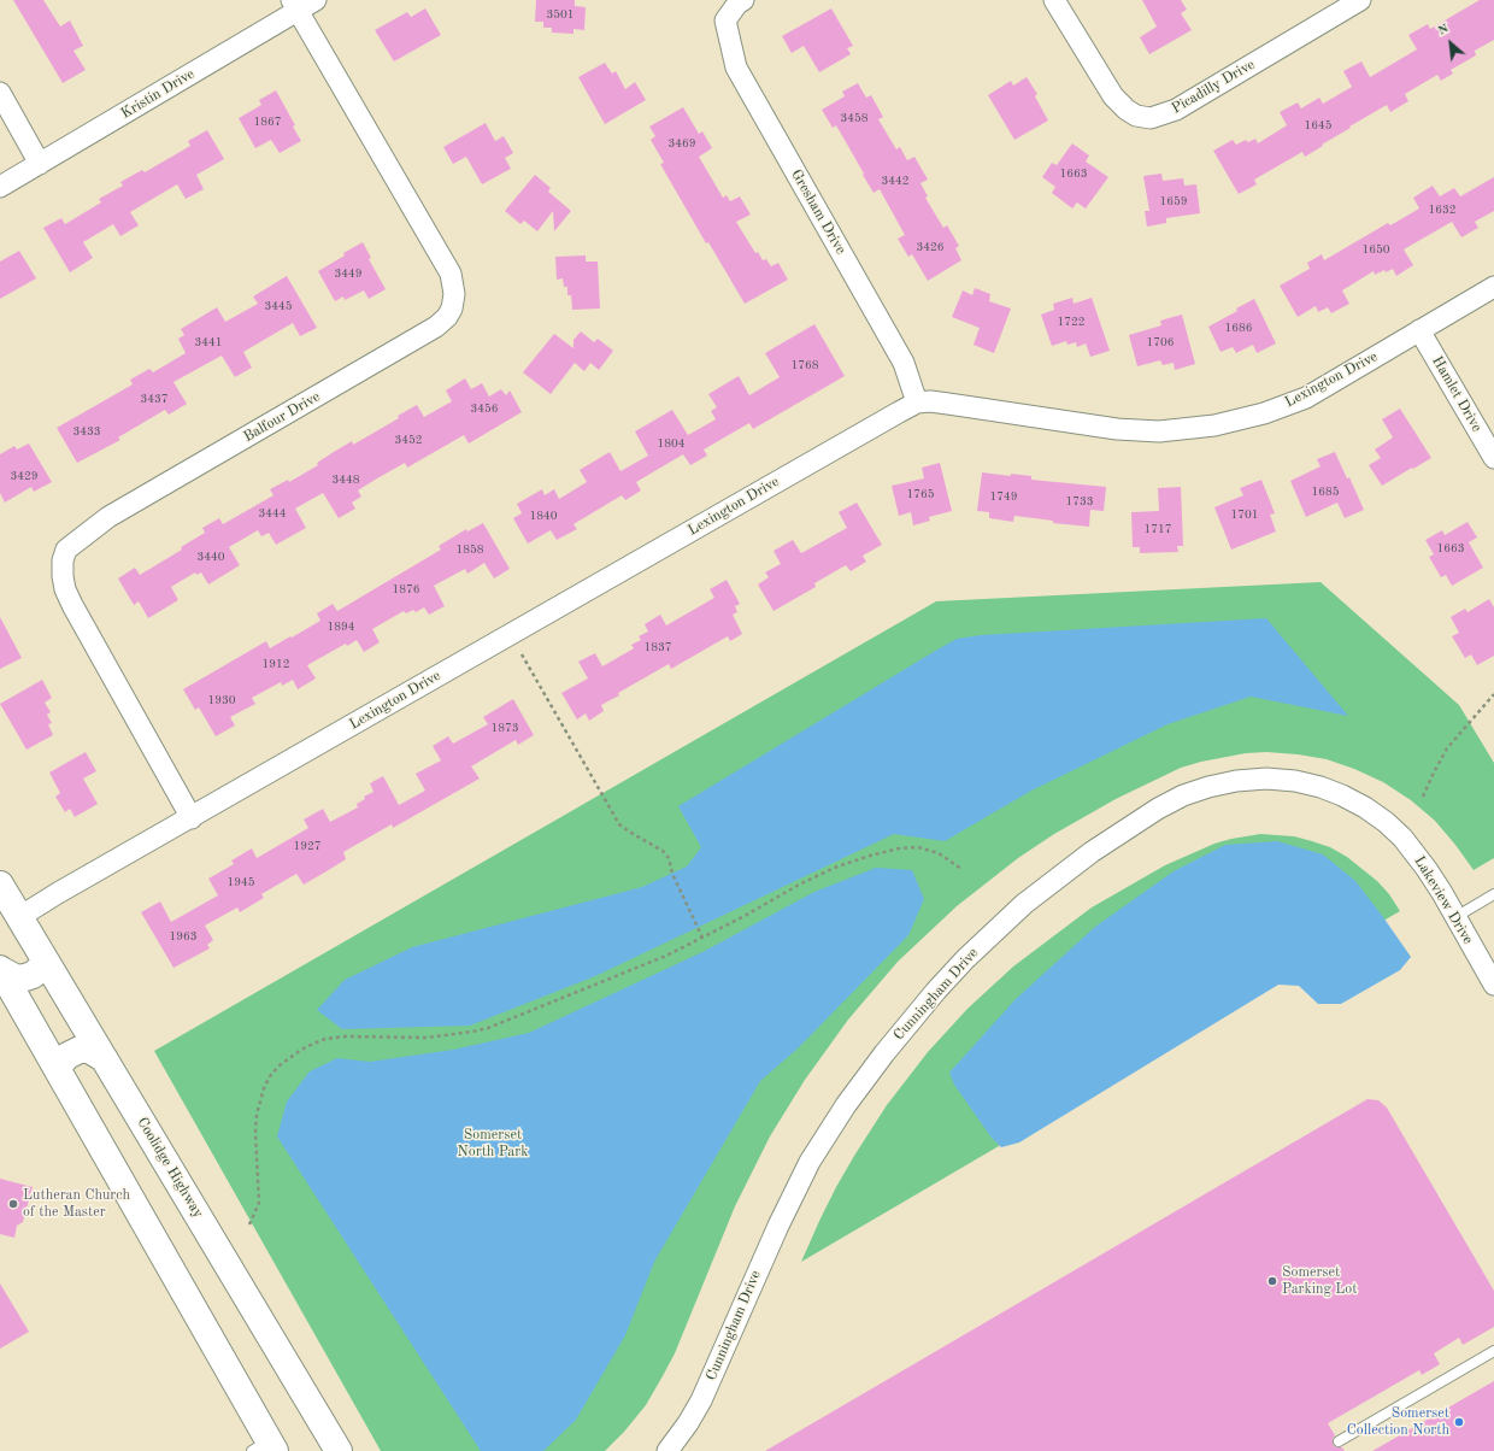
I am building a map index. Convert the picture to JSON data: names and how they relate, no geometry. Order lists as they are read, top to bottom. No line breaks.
{"streets":{"main road":["Coolidge Highway"],"street":["Picadilly Drive","Kristin Drive","Gresham Drive","Lexington Drive","Hamlet Drive","Balfour Drive","Lakeview Drive","Cunningham Drive"]},"crossings":[["Kristin Drive","Balfour Drive"],["Gresham Drive","Lexington Drive"],["Lexington Drive","Hamlet Drive"],["Lexington Drive","Balfour Drive"],["Lexington Drive","Coolidge Highway"],["Lakeview Drive","Cunningham Drive"]],"parks":["Somerset North Park"],"places":["Lutheran Church of the Master","Somerset Parking Lot","Somerset Collection North"],"house_numbers":["3501","3458","1867","1645","3469","1663","3442","1659","1632","3426","1650","3449","3445","1722","1686","3441","1706","1768","3437","3456","3433","3452","1804","3429","3448","1685","1765","1749","1733","3444","1701","1840","1717","1663","1858","3440","1876","1894","1837","1912","1930","1873","1927","1945","1963"],"north":"top left"}
